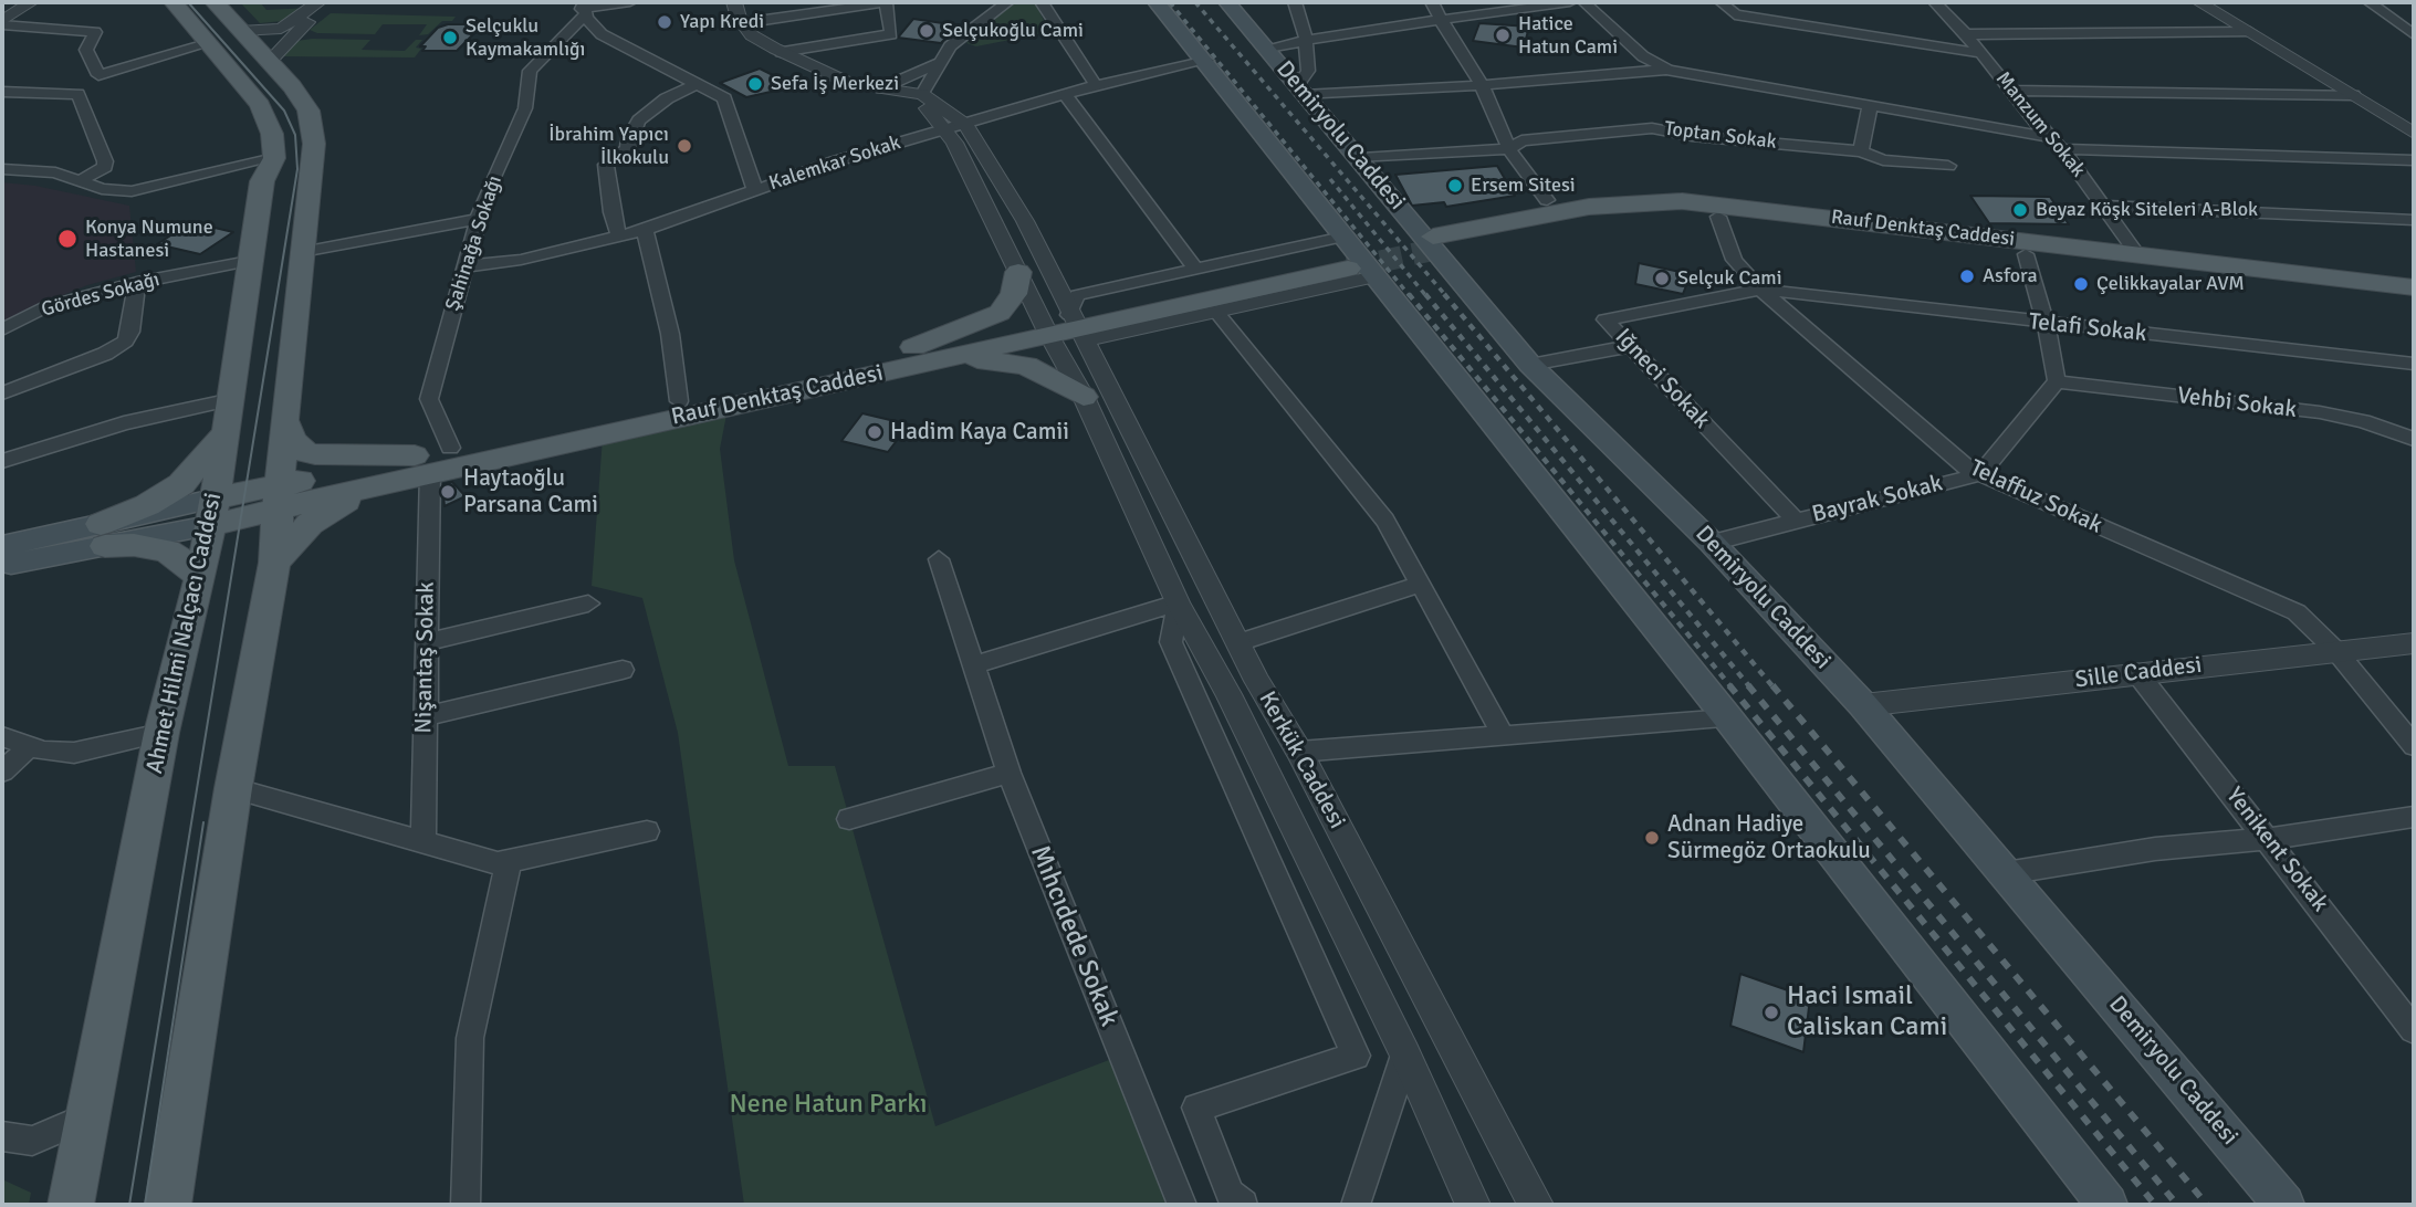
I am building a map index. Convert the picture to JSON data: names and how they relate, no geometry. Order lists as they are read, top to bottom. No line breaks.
{"streets":{"main road":["Demiryolu Caddesi","Rauf Denktaş Caddesi","Ahmet Hilmi Nalçacı Caddesi"],"street":["Manzum Sokak","Toptan Sokak","Kalemkar Sokak","Şahinağa Sokağı","Gördes Sokağı","Telafi Sokak","Iğneci Sokak","Vehbi Sokak","Telaffuz Sokak","Bayrak Sokak","Nişantaş Sokak","Sille Caddesi","Kerkük Caddesi","Yenikent Sokak","Mıhcıdede Sokak"]},"crossings":[["Manzum Sokak","Rauf Denktaş Caddesi"],["Demiryolu Caddesi","Toptan Sokak"],["Demiryolu Caddesi","Rauf Denktaş Caddesi"],["Demiryolu Caddesi","Bayrak Sokak"],["Demiryolu Caddesi","Sille Caddesi"],["Kalemkar Sokak","Şahinağa Sokağı"],["Kalemkar Sokak","Kerkük Caddesi"],["Rauf Denktaş Caddesi","Şahinağa Sokağı"],["Rauf Denktaş Caddesi","Telaffuz Sokak"],["Rauf Denktaş Caddesi","Ahmet Hilmi Nalçacı Caddesi"],["Rauf Denktaş Caddesi","Nişantaş Sokak"],["Rauf Denktaş Caddesi","Kerkük Caddesi"],["Gördes Sokağı","Ahmet Hilmi Nalçacı Caddesi"],["Telafi Sokak","Iğneci Sokak"],["Telafi Sokak","Telaffuz Sokak"],["Iğneci Sokak","Telaffuz Sokak"],["Iğneci Sokak","Bayrak Sokak"],["Telaffuz Sokak","Bayrak Sokak"],["Telaffuz Sokak","Sille Caddesi"],["Sille Caddesi","Yenikent Sokak"]],"parks":["Nene Hatun Parkı"],"places":["Yapı Kredi","Selçukoğlu Cami","Hatice Hatun Cami","Selçuklu Kaymakamlığı","Sefa İş Merkezi","İbrahim Yapıcı İlkokulu","Ersem Sitesi","Beyaz Köşk Siteleri A-Blok","Konya Numune Hastanesi","Asfora","Selçuk Cami","Çelikkayalar AVM","Hadim Kaya Camii","Haytaoğlu Parsana Cami","Adnan Hadiye Sürmegöz Ortaokulu","Haci Ismail Caliskan Cami"]}
